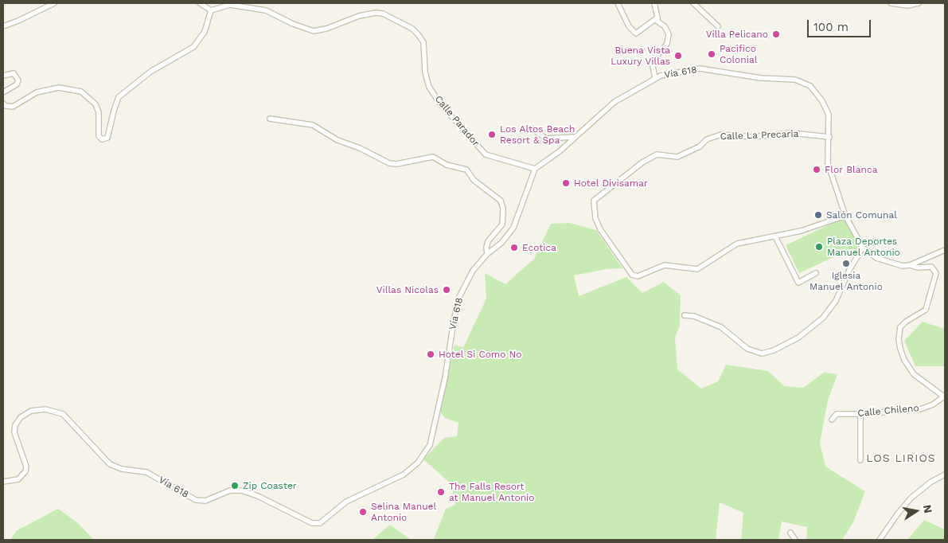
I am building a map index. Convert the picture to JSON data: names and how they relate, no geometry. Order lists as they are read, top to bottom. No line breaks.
{"streets":{"street":["Vía 618","Calle Parador","Calle La Precaria","Calle Chileno"]},"crossings":[["Vía 618","Calle Parador"],["Vía 618","Calle La Precaria"]],"districts":["LOS LIRIOS"],"places":["Villa Pelicano","Pacifico Colonial","Buena Vista Luxury Villas","Los Altos Beach Resort & Spa","Flor Blanca","Hotel Divisamar","Salón Comunal","Plaza Deportes Manuel Antonio","Ecotica","Iglesia Manuel Antonio","Villas Nicolas","Hotel Si Como No","Zip Coaster","The Falls Resort at Manuel Antonio","Selina Manuel Antonio"],"scale_bar":"100 m","north":"right"}
